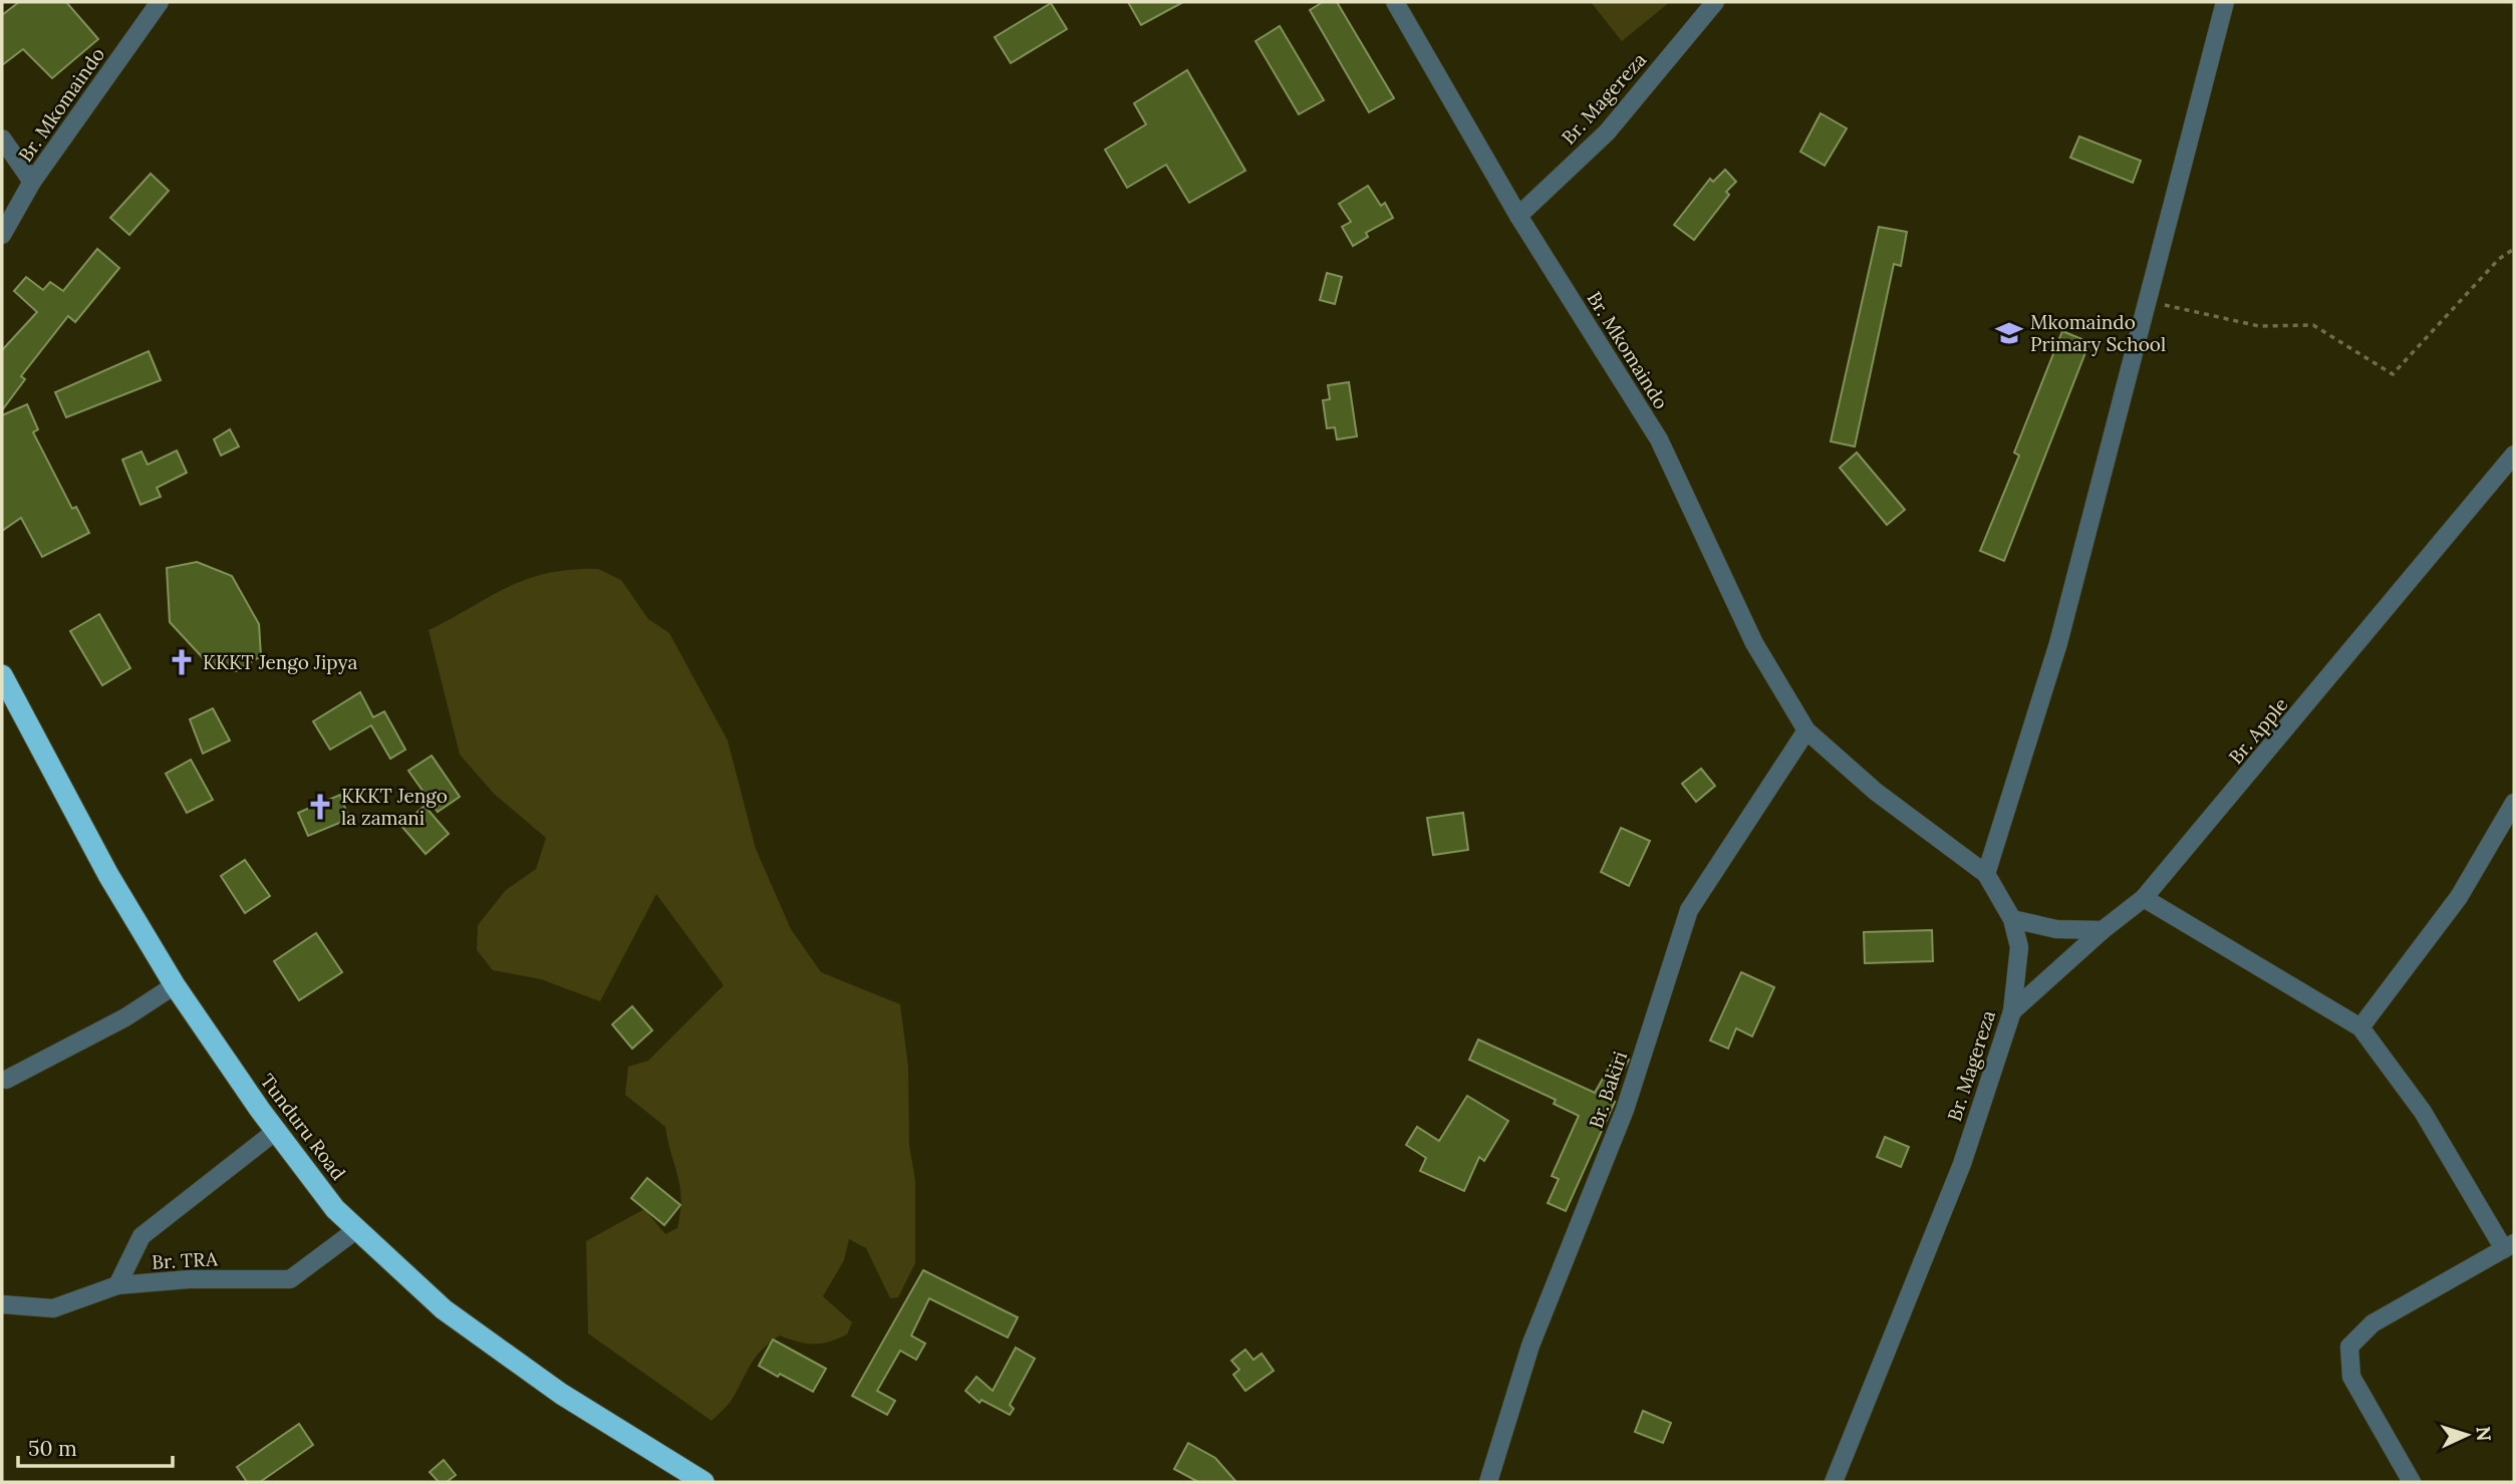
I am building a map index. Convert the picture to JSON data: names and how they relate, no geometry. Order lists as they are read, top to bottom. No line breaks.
{"streets":{"highway":["Tunduru Road"],"street":["Br. Magereza","Br. Mkomaindo","Br. Apple","Br. Bakiri","Br. TRA"]},"crossings":[["Br. Magereza","Br. Mkomaindo"],["Br. Magereza","Br. Apple"],["Br. Magereza","Br. Bakiri"],["Br. Mkomaindo","Br. Bakiri"],["Tunduru Road","Br. TRA"]],"places":{"school or university":["Mkomaindo Primary School"],"church":["KKKT Jengo Jipya","KKKT Jengo la zamani"]},"scale_bar":"50 m","north":"right"}
